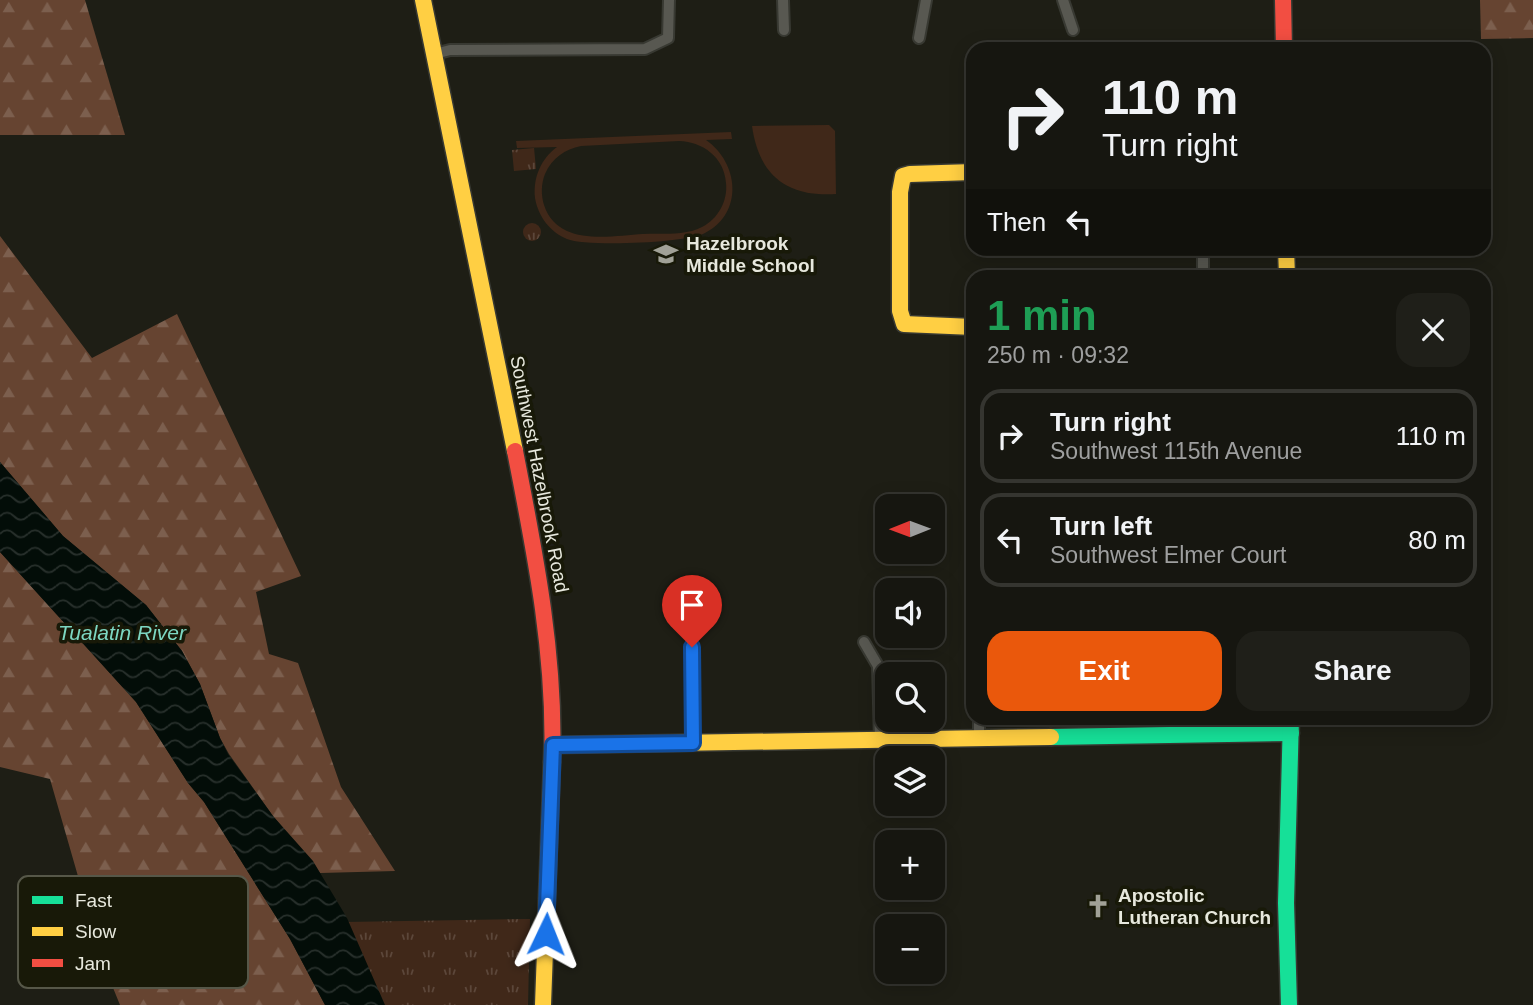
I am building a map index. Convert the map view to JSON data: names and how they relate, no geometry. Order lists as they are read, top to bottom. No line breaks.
{"streets":{"street":["Southwest Hazelbrook Road"]},"water":["Tualatin River"],"places":{"school or university":["Hazelbrook Middle School"],"church":["Apostolic Lutheran Church"]},"legend":["Fast","Slow","Jam"],"north":"left","page":{"turn":["110 m","Turn right"],"then":"Then","heading":["1 min","250 m · 09:32"],"list":[{"name":"Turn right","note":"Southwest 115th Avenue","value":"110 m"},{"name":"Turn left","note":"Southwest Elmer Court","value":"80 m"}],"map_buttons":["+","−"],"buttons":["Exit","Share"]}}
